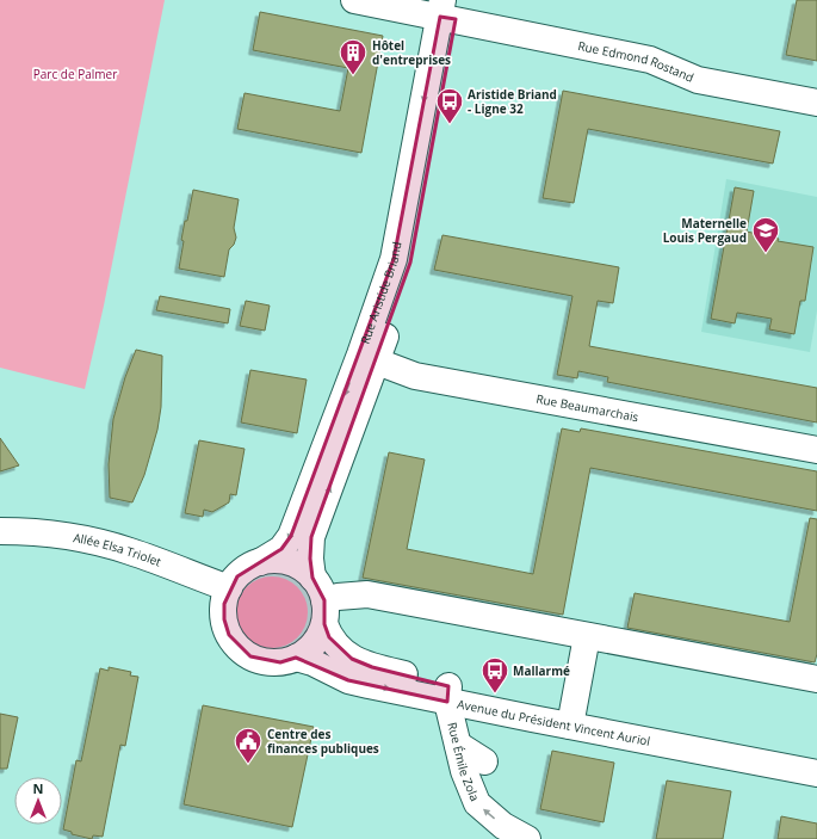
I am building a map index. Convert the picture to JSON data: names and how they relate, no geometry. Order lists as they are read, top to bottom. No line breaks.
{"streets":{"street":["Rue Edmond Rostand","Rue Aristide Briand","Rue Beaumarchais","Allée Elsa Triolet","Avenue du Président Vincent Auriol","Rue Émile Zola"]},"crossings":[["Rue Edmond Rostand","Rue Aristide Briand"],["Rue Aristide Briand","Rue Beaumarchais"],["Rue Aristide Briand","Allée Elsa Triolet"],["Rue Aristide Briand","Avenue du Président Vincent Auriol"],["Allée Elsa Triolet","Avenue du Président Vincent Auriol"],["Avenue du Président Vincent Auriol","Rue Émile Zola"]],"one_way":["Rue Émile Zola"],"parks":["Parc de Palmer"],"places":{"building":["Hôtel d'entreprises"],"bus stop":["Aristide Briand - Ligne 32","Mallarmé"],"school or university":["Maternelle Louis Pergaud"],"public building":["Centre des finances publiques"]},"north":"top"}
